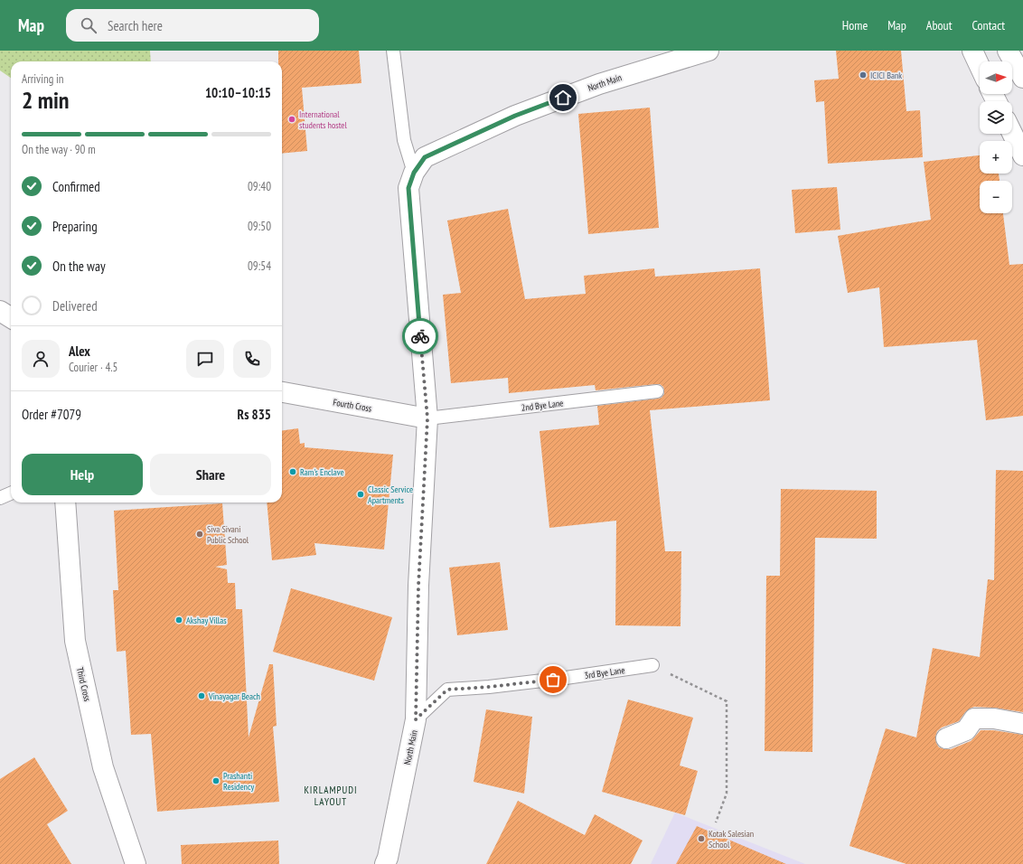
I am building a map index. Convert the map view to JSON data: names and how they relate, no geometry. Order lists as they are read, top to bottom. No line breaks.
{"streets":{"street":["North Main","Fourth Cross","Third Cross"],"lane":["2nd Bye Lane","3rd Bye Lane"]},"crossings":[["North Main","Fourth Cross"],["North Main","2nd Bye Lane"],["North Main","3rd Bye Lane"],["Fourth Cross","2nd Bye Lane"]],"districts":["KIRLAMPUDI LAYOUT"],"places":["ICICI Bank","International students hostel","Ram's Enclave","Classic Service Apartments","Siva Sivani Public School","Akshay Villas","Vinayagar Beach","Prashanti Residency","Kotak Salesian School"],"north":"right","page":{"header":"Map","search":"Search here","nav":["Home","Map","About","Contact"],"map_buttons":["+","−"],"heading":["2 min","Arriving in","10:10–10:15"],"panel":["Alex","Courier · 4.5","Order #7079","Rs 835"],"bar":"On the way · 90 m","list":[["Confirmed","09:40"],["Preparing","09:50"],["On the way","09:54"],"Delivered"],"buttons":["Help","Share"]}}
